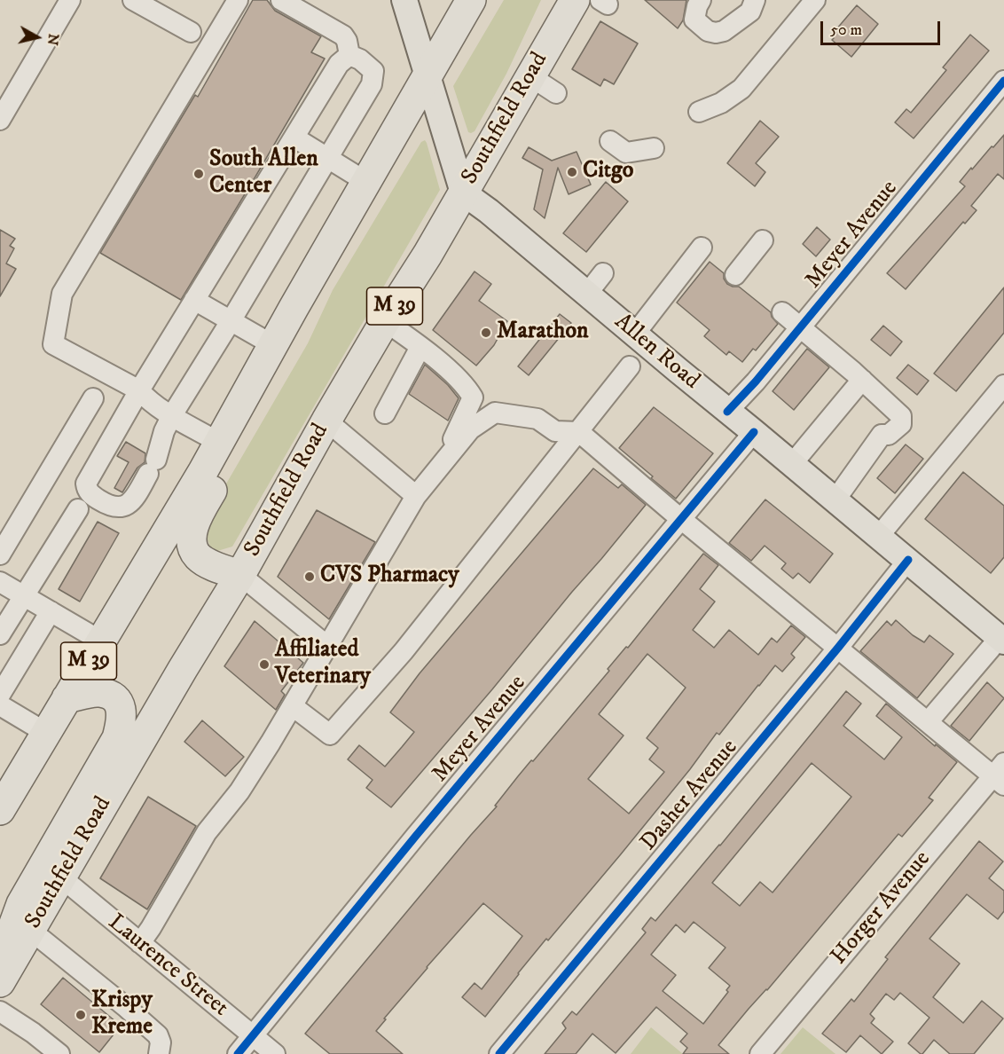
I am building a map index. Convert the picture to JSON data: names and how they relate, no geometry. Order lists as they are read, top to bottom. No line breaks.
{"streets":{"highway":["Southfield Road","M 39"],"main road":["Allen Road"],"street":["Meyer Avenue","Dasher Avenue","Horger Avenue","Laurence Street"]},"crossings":[["Southfield Road","Allen Road"],["Southfield Road","Laurence Street"],["Meyer Avenue","Allen Road"],["Meyer Avenue","Laurence Street"],["Allen Road","Dasher Avenue"]],"places":["Citgo","South Allen Center","Marathon","CVS Pharmacy","Affiliated Veterinary","Krispy Kreme"],"scale_bar":"50 m","north":"right"}
